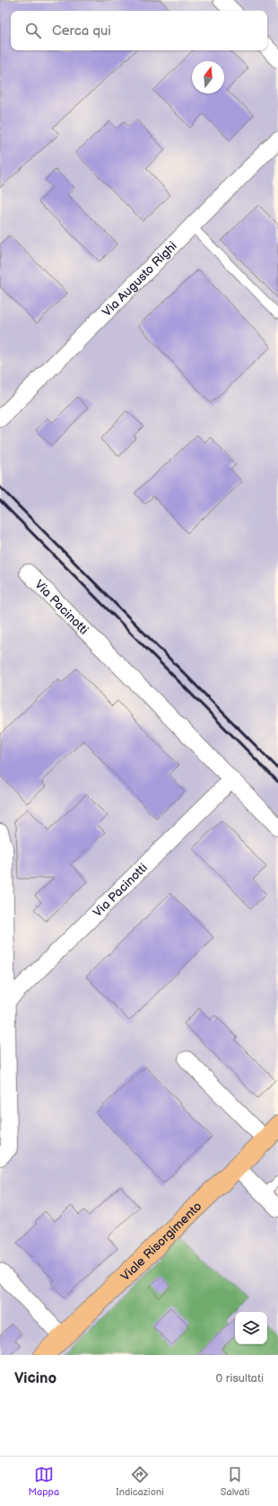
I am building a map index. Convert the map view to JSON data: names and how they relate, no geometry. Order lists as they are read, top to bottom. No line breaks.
{"streets":{"main road":["Viale Risorgimento"],"street":["Via Augusto Righi","Via Pacinotti"]},"north":"top","page":{"search":"Cerca qui","heading":["Vicino","0 risultati"],"nav":["Mappa","Indicazioni","Salvati"]}}
